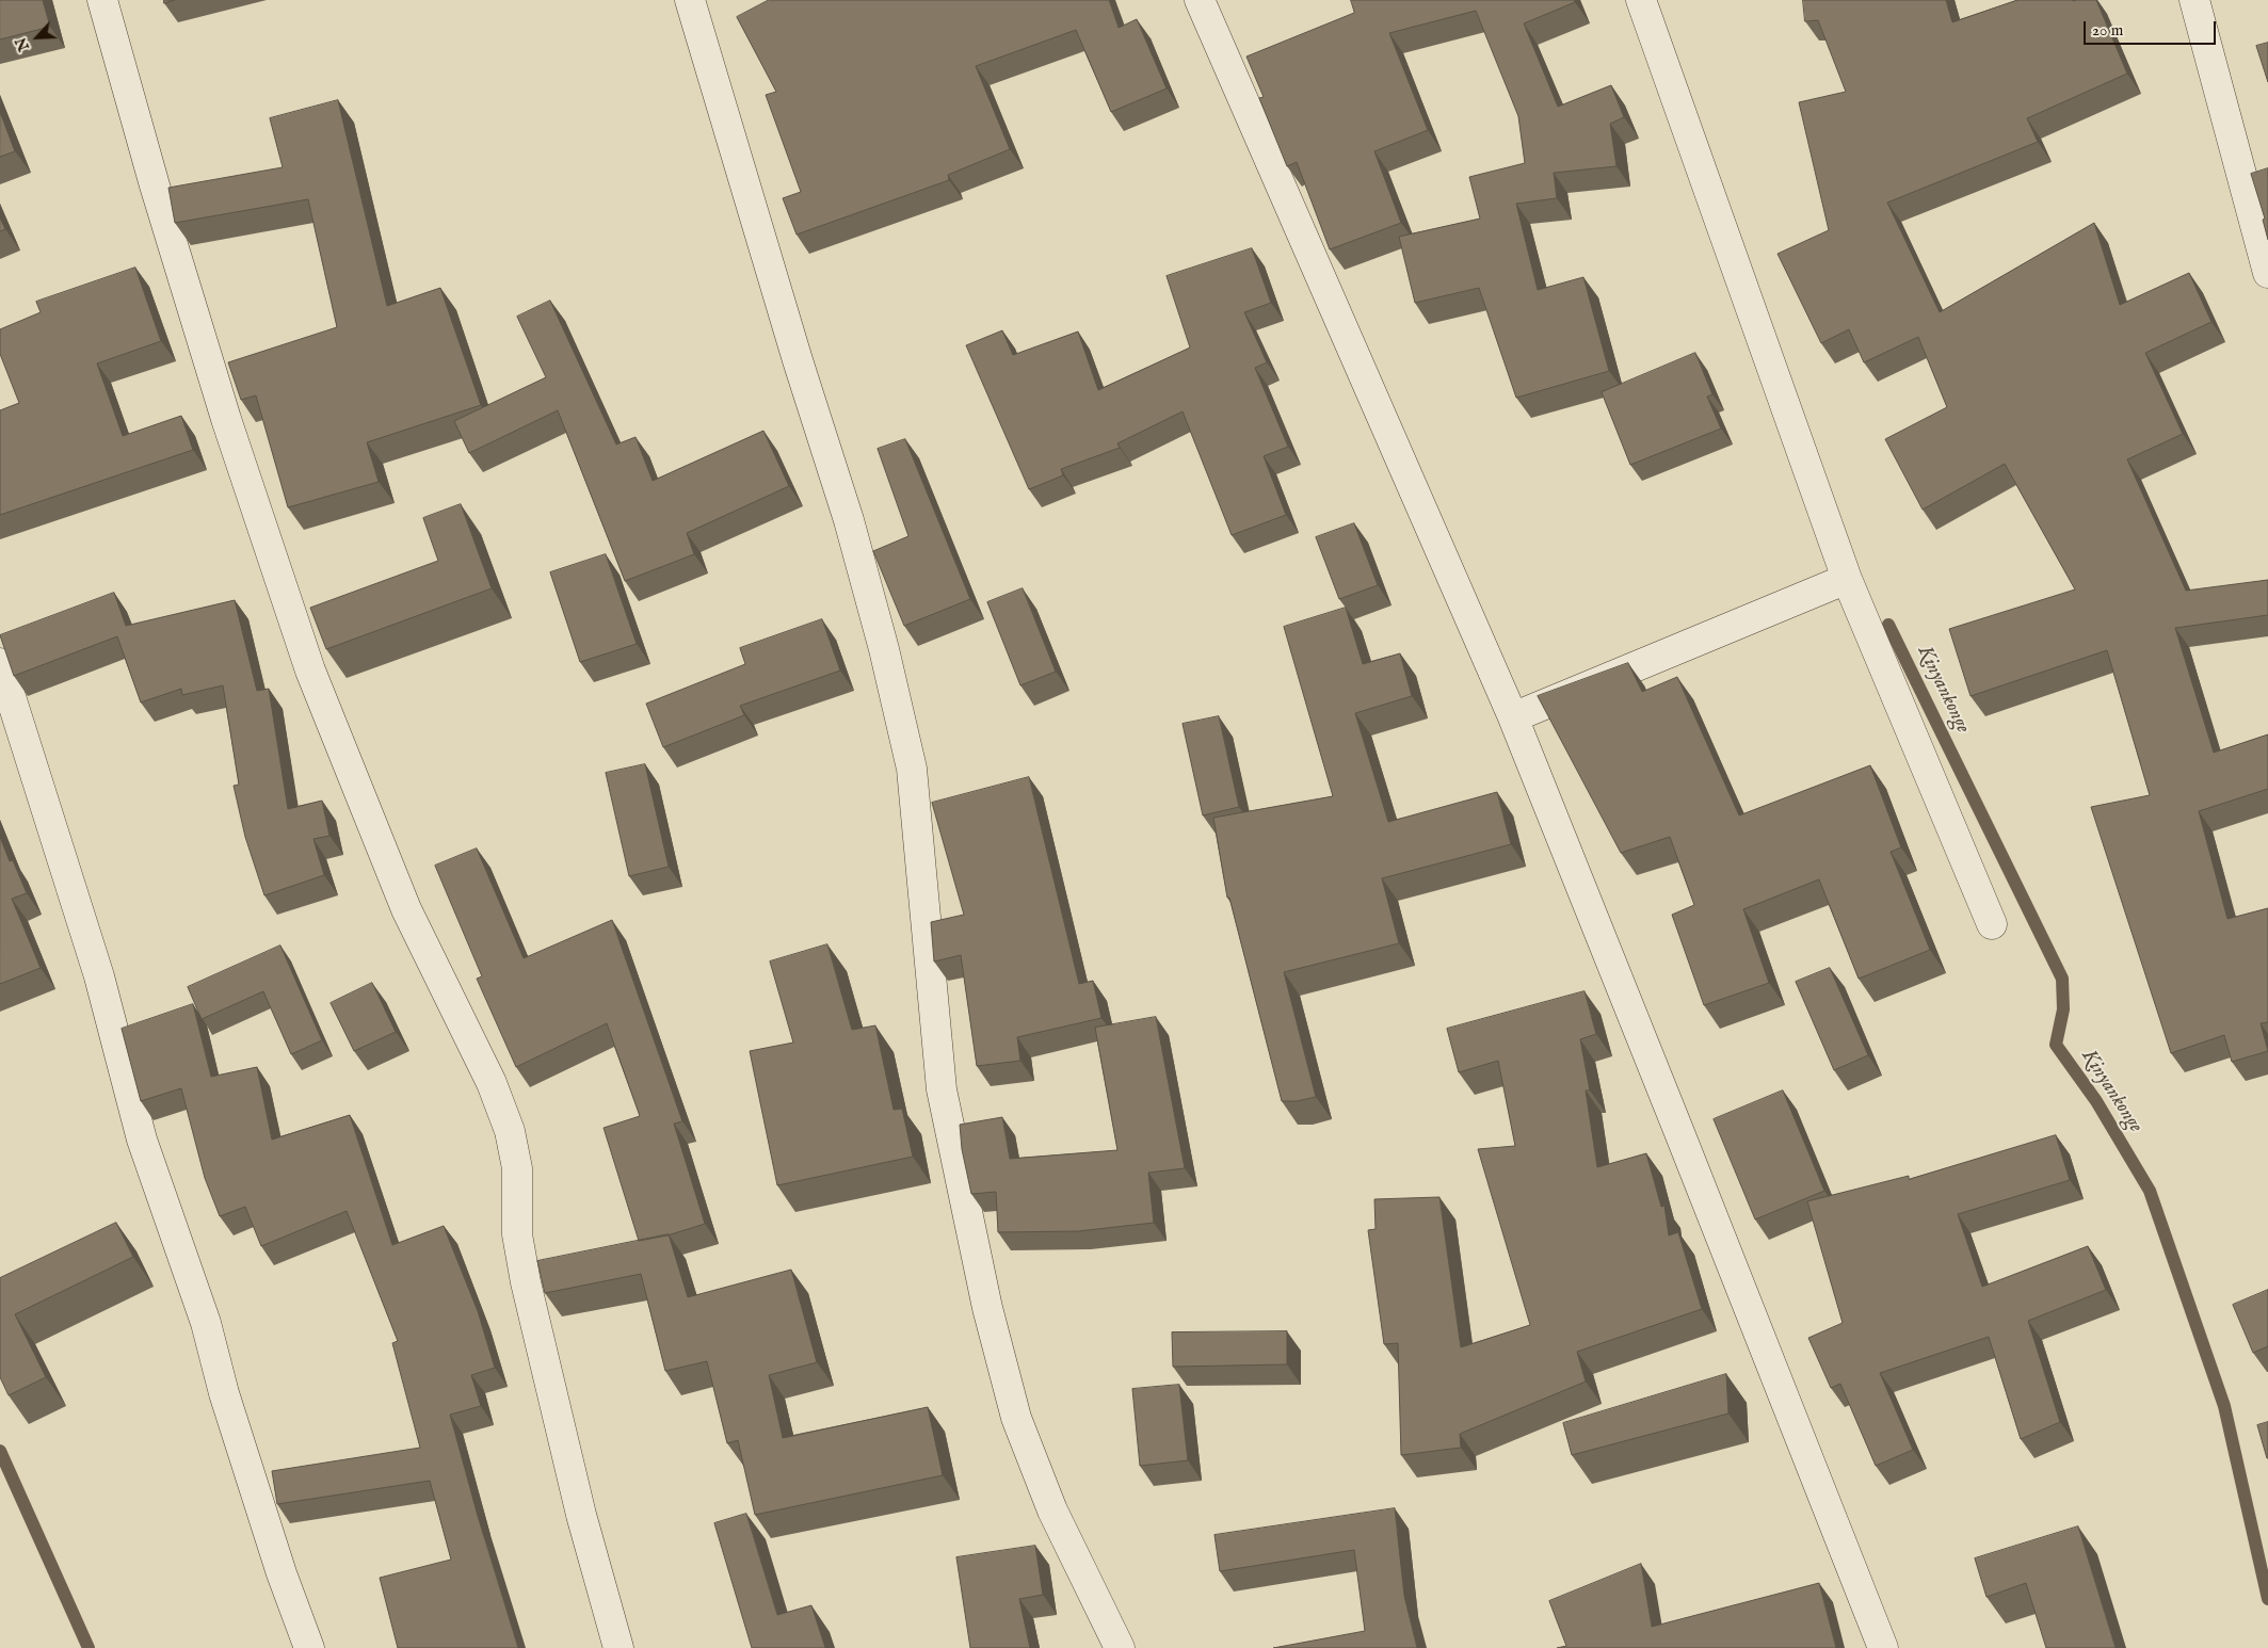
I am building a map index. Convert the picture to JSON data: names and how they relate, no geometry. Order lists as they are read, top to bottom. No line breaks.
{"water":["Kinyankonge"],"scale_bar":"20 m","north":"bottom left"}
